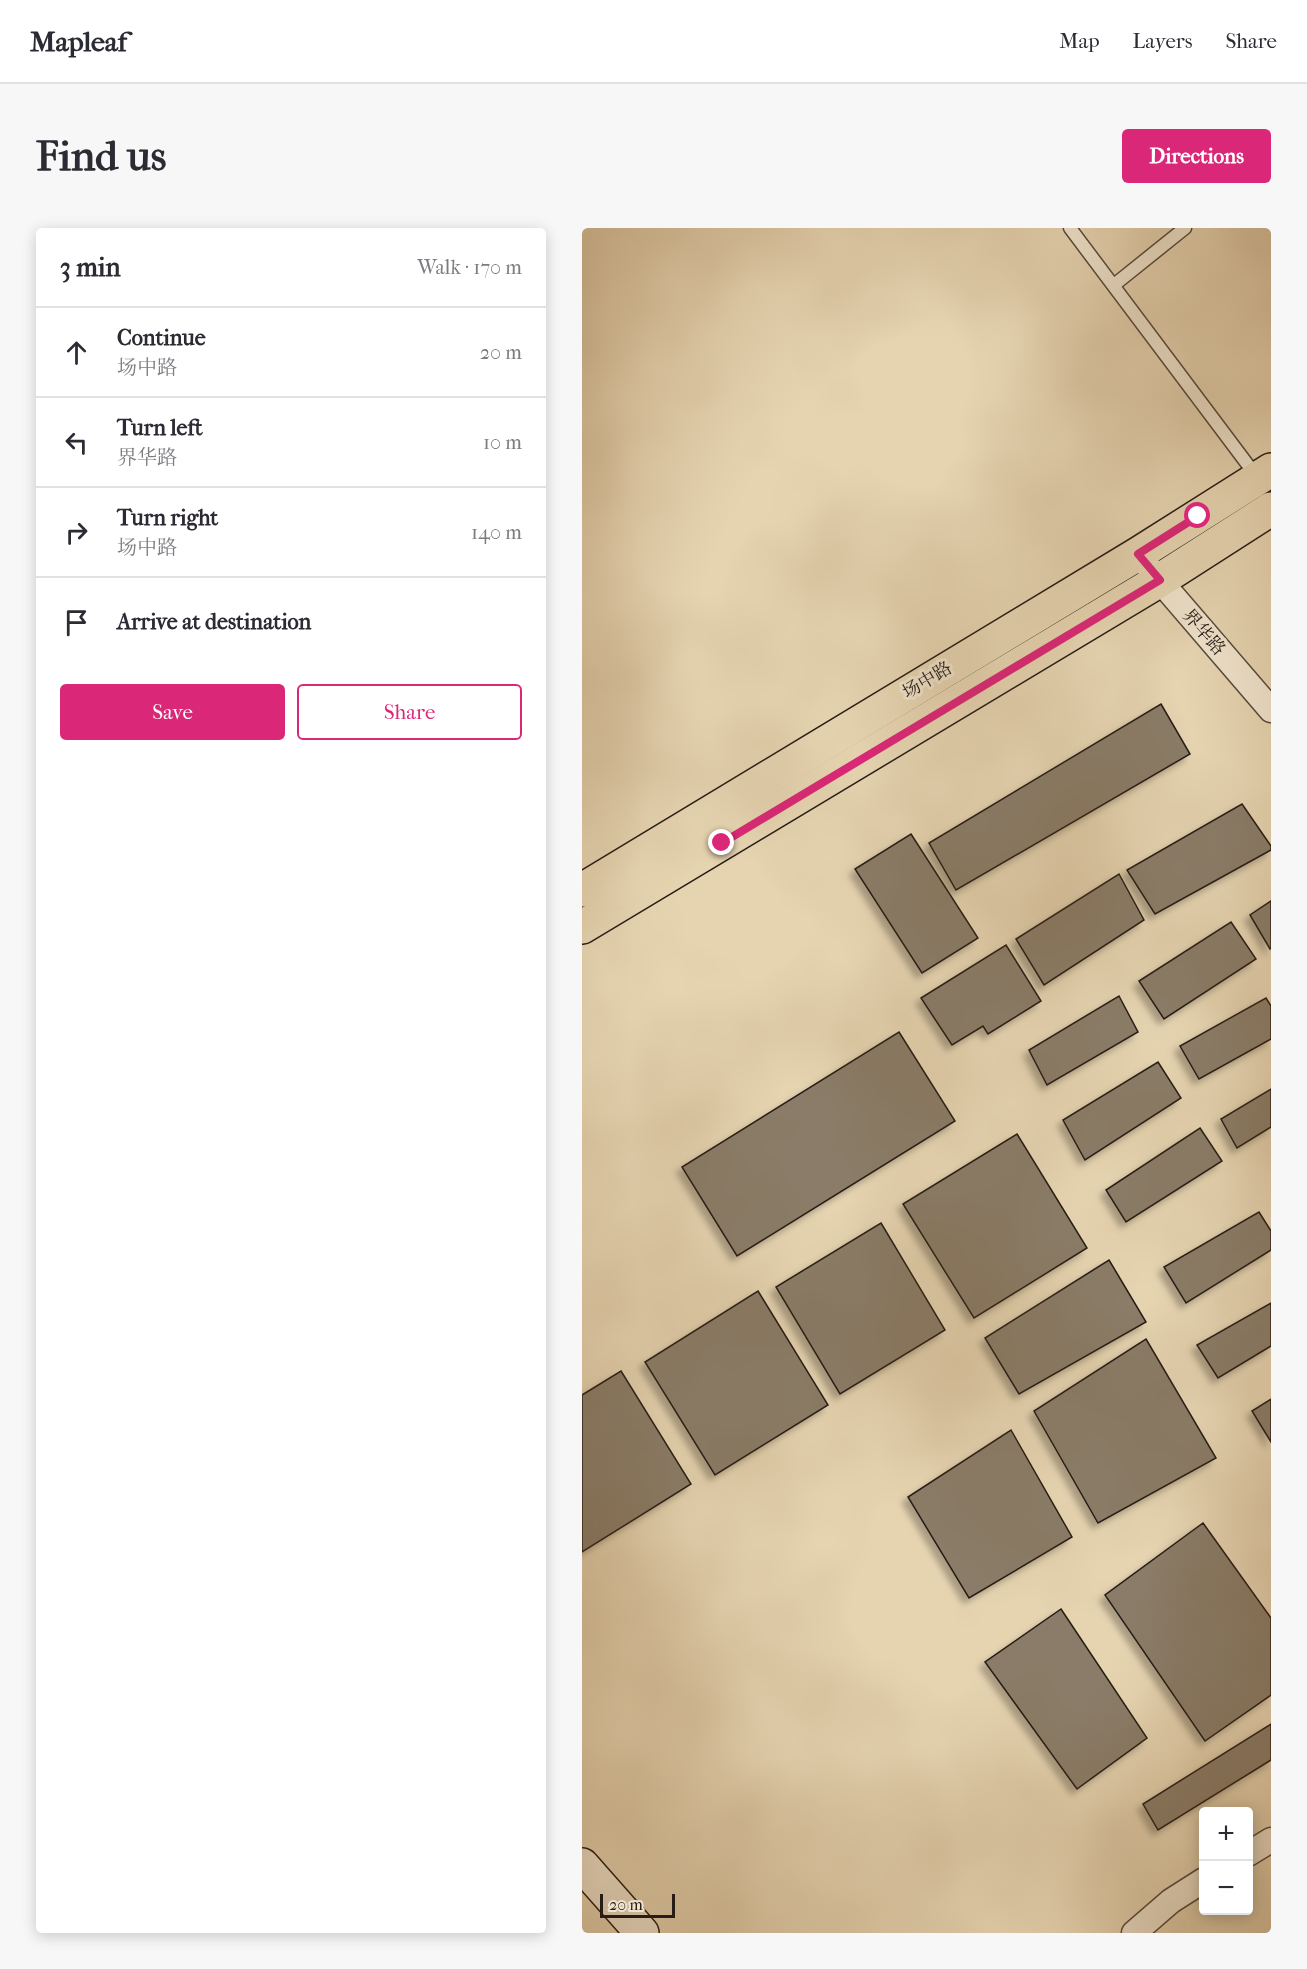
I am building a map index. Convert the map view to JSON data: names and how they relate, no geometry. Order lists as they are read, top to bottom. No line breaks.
{"streets":{"main road":["场中路"],"street":["界华路"]},"crossings":[["界华路","场中路"]],"scale_bar":"20 m","page":{"header":"Mapleaf","nav":["Map","Layers","Share"],"buttons":["Directions",["Save","Share"]],"title":"Find us","heading":["3 min","Walk · 170 m"],"list":[["Continue","场中路","20 m"],["Turn left","界华路","10 m"],["Turn right","场中路","140 m"],"Arrive at destination"],"map_buttons":["+","−"],"scale":"20 m"}}
